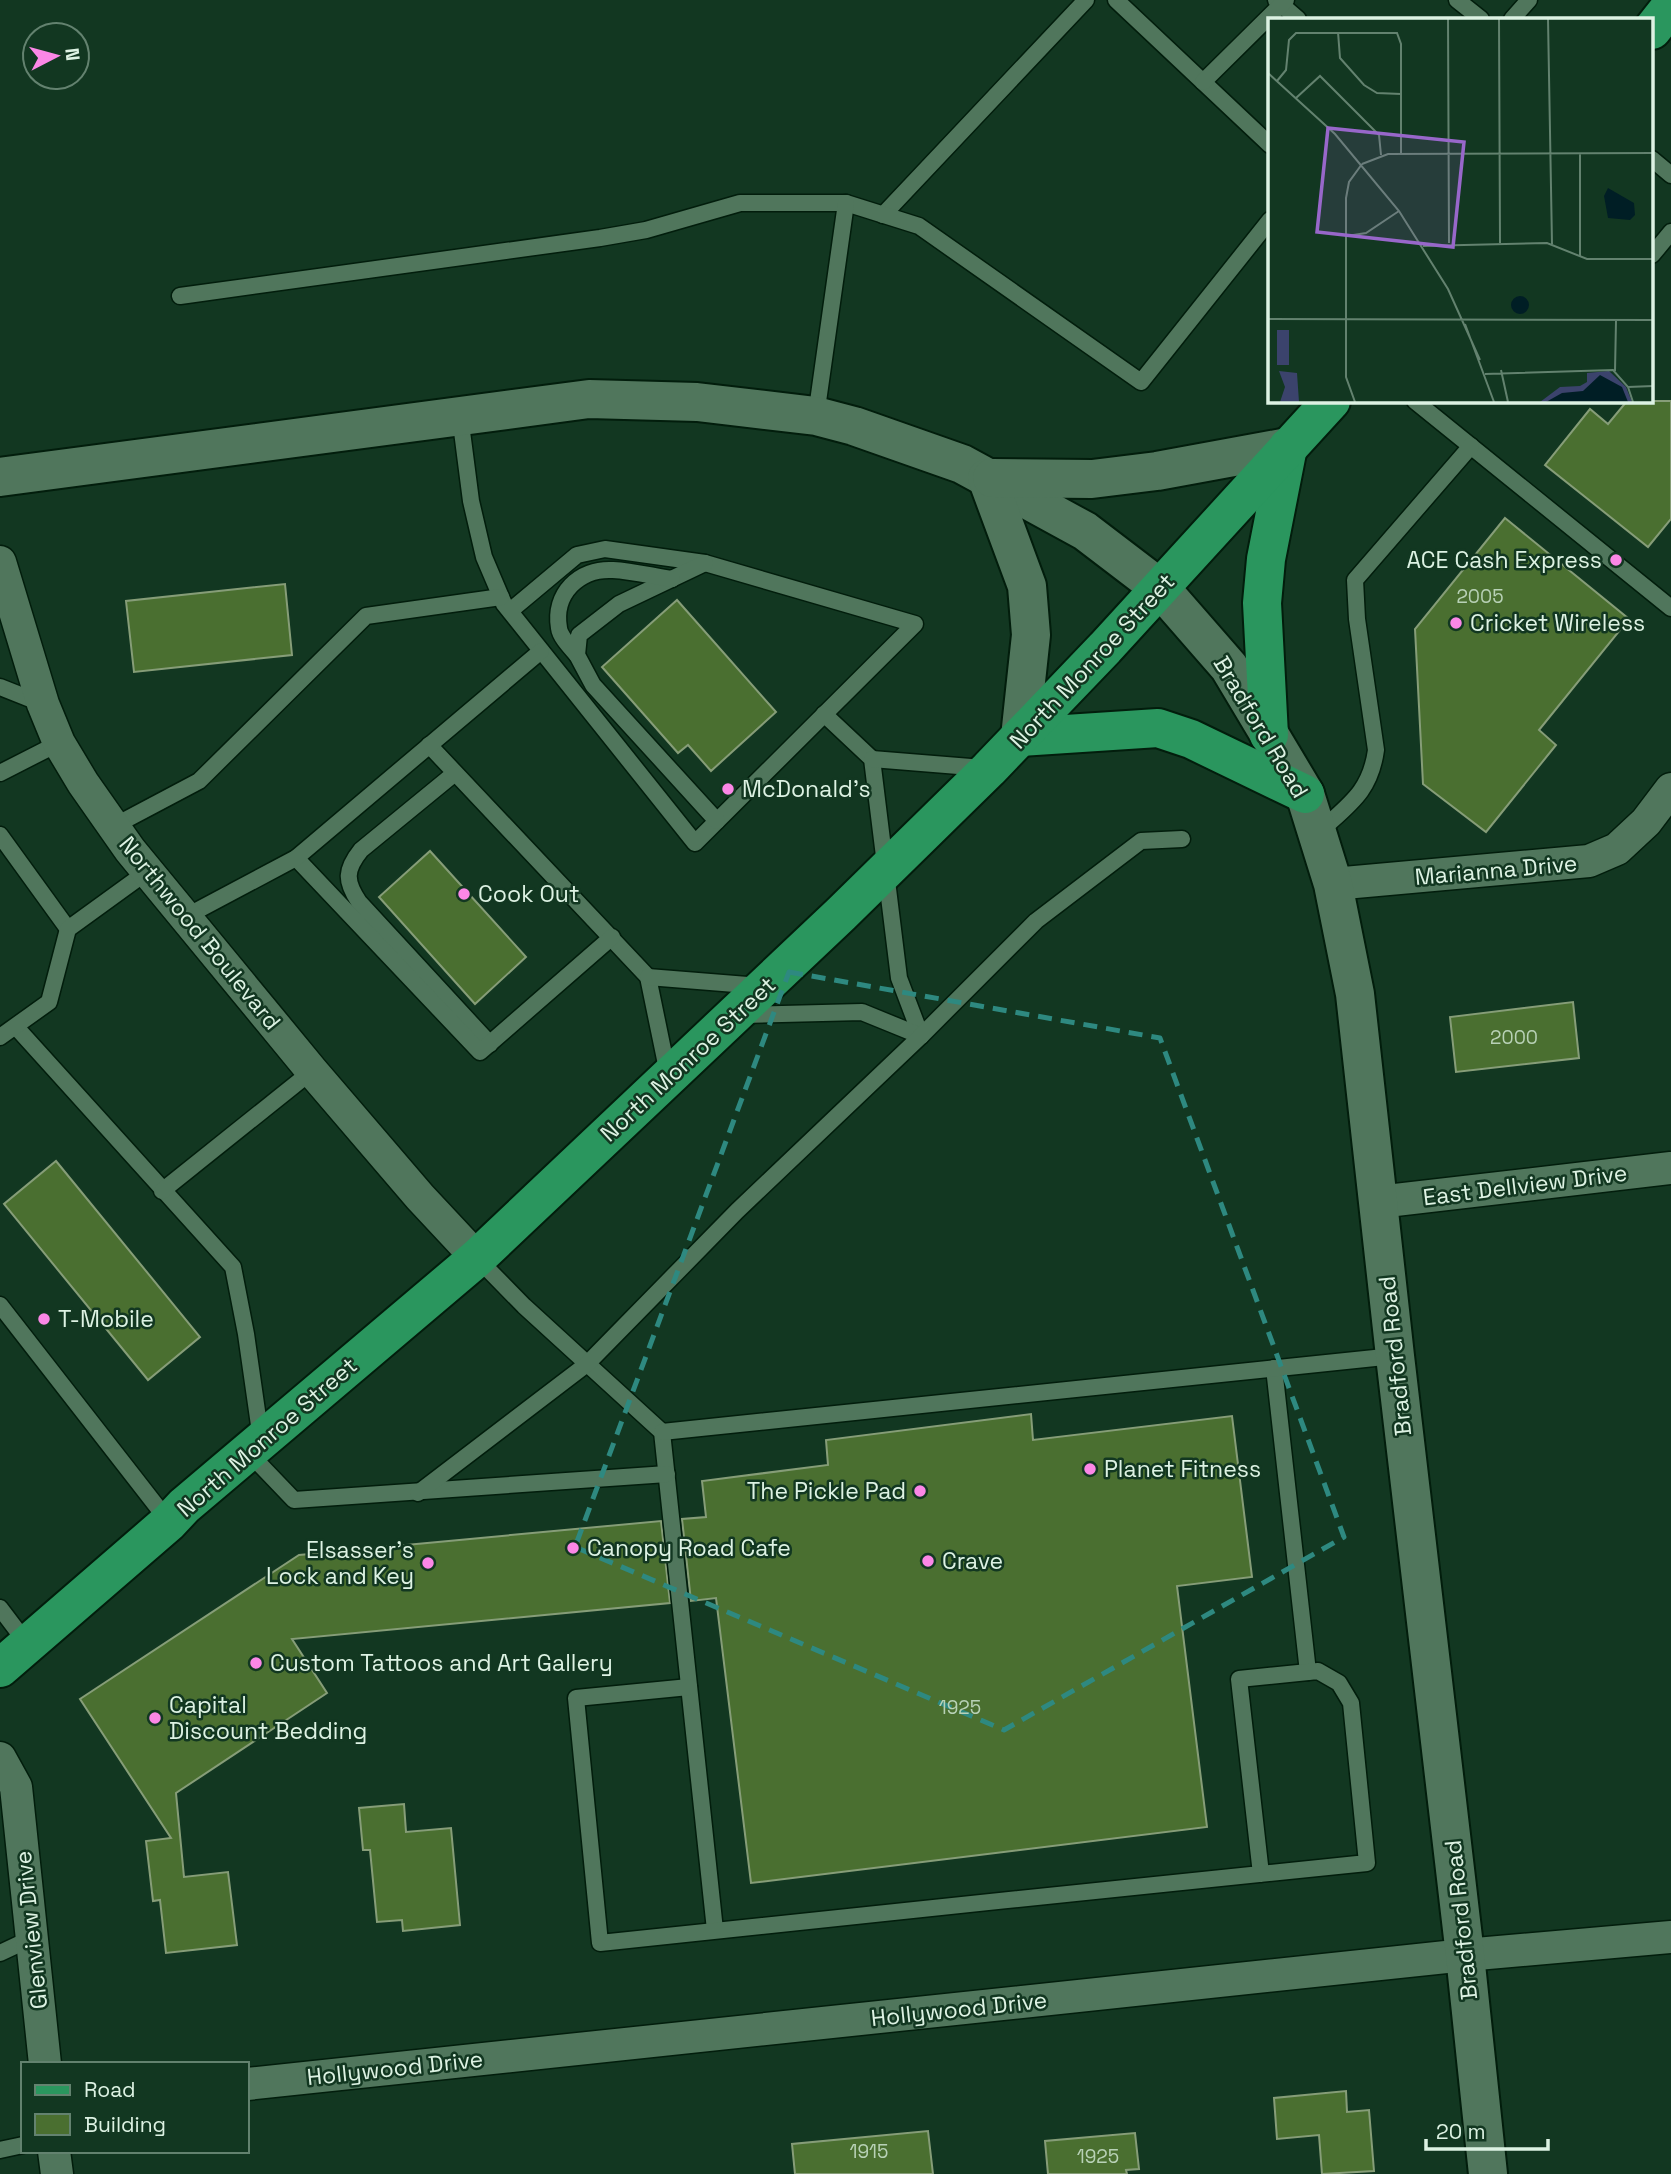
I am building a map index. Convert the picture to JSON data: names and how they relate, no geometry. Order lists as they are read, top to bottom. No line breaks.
{"streets":{"main road":["North Monroe Street","Bradford Road"],"street":["Marianna Drive","Northwood Boulevard","East Dellview Drive","Glenview Drive","Hollywood Drive"]},"crossings":[["North Monroe Street","Bradford Road"],["North Monroe Street","Northwood Boulevard"],["Bradford Road","Marianna Drive"],["Bradford Road","East Dellview Drive"],["Bradford Road","Hollywood Drive"]],"places":["ACE Cash Express","Cricket Wireless","McDonald's","Cook Out","T-Mobile","Planet Fitness","The Pickle Pad","Canopy Road Cafe","Crave","Elsasser's Lock and Key","Custom Tattoos and Art Gallery","Capital Discount Bedding"],"house_numbers":["2005","2000","1925","1915","1925"],"legend":["Road","Building"],"scale_bar":"20 m","north":"right"}
